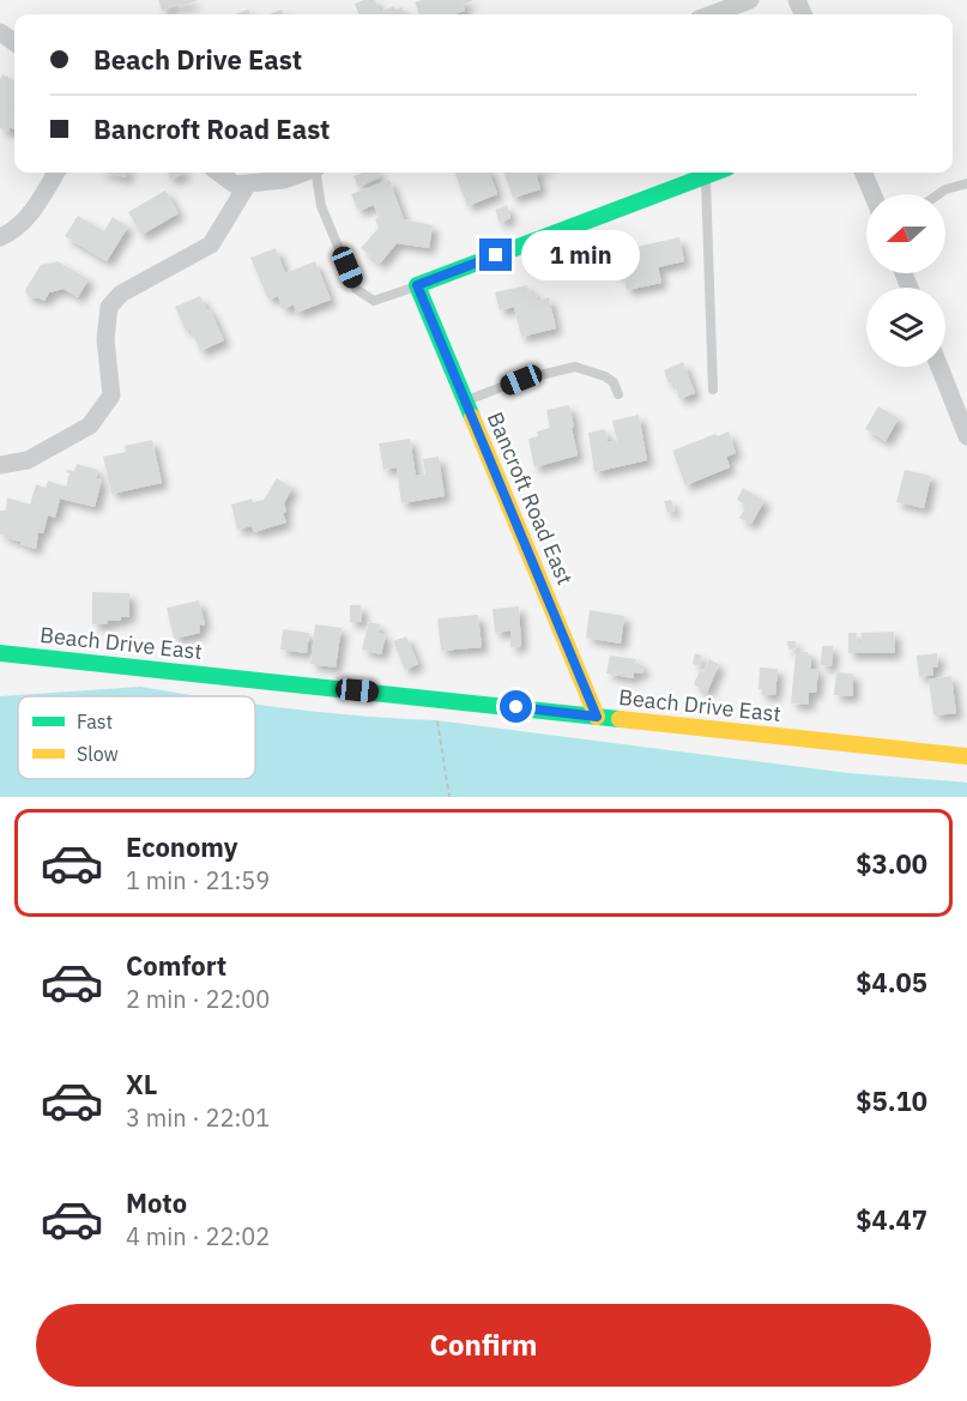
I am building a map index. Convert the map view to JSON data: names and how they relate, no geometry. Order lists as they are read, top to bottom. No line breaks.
{"streets":{"main road":["Bancroft Road East","Beach Drive East"]},"crossings":[["Bancroft Road East","Beach Drive East"]],"legend":["Fast","Slow"],"north":"left","page":{"banner":["Beach Drive East","Bancroft Road East"],"bubble":"1 min","list":[{"name":"Economy","note":"1 min · 21:59","value":"$3.00"},{"name":"Comfort","note":"2 min · 22:00","value":"$4.05"},{"name":"XL","note":"3 min · 22:01","value":"$5.10"},{"name":"Moto","note":"4 min · 22:02","value":"$4.47"}],"buttons":"Confirm"}}
